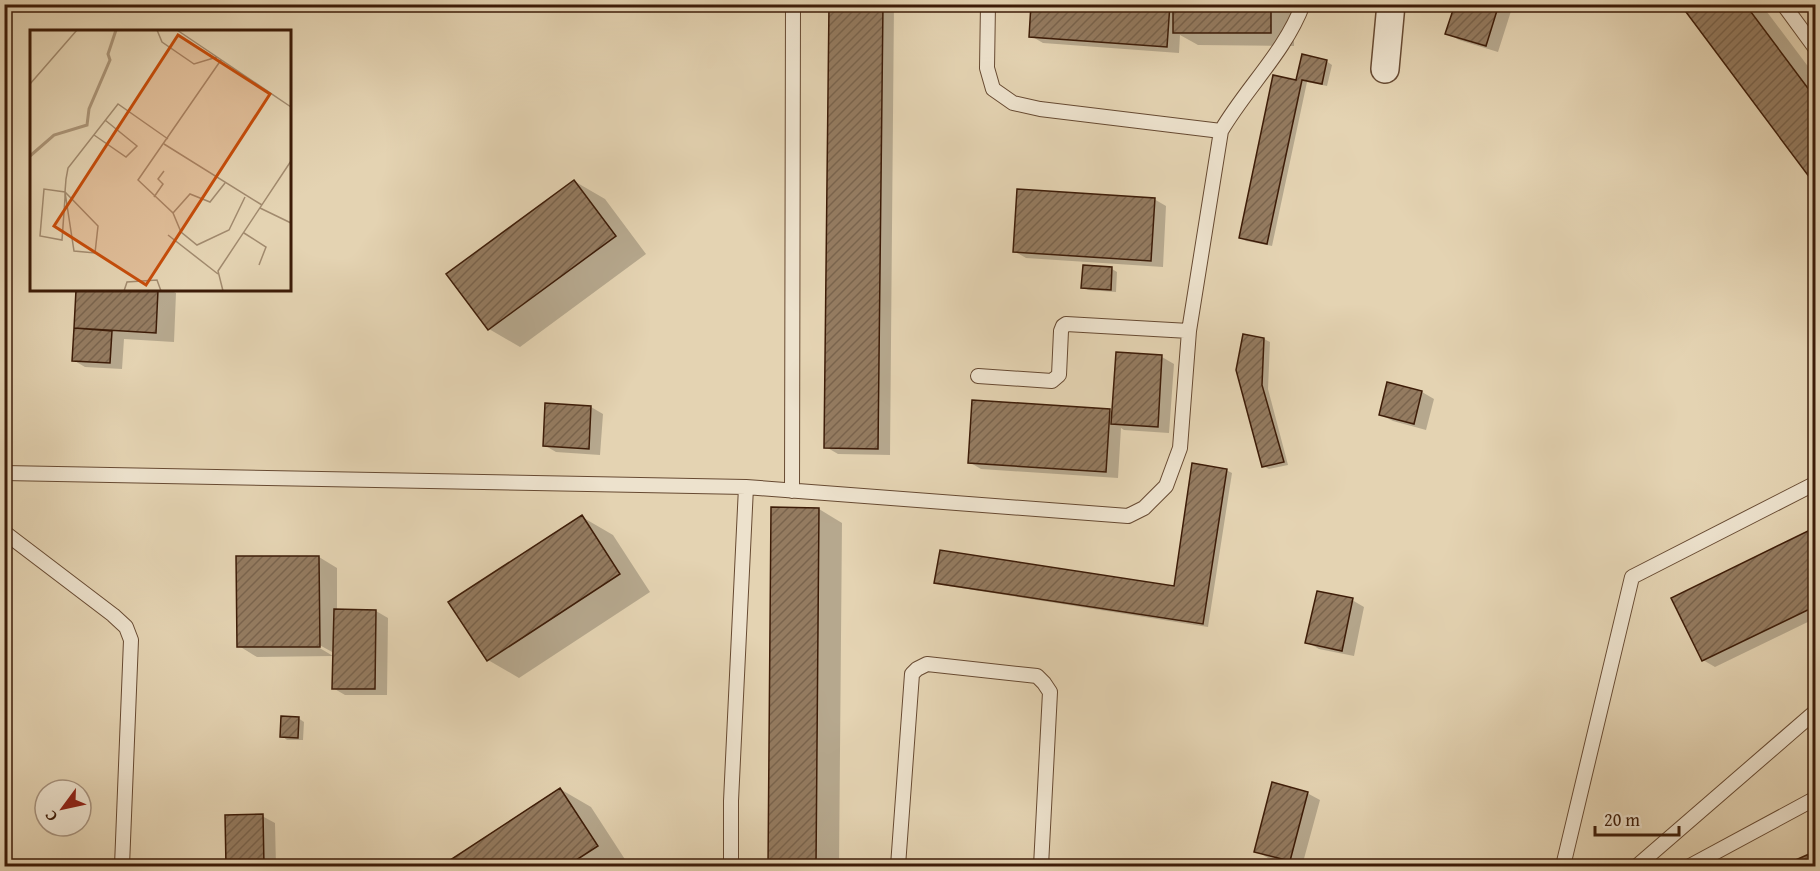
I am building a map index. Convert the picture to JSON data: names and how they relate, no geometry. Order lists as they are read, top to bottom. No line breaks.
{"scale_bar":"20 m","north":"bottom left"}
